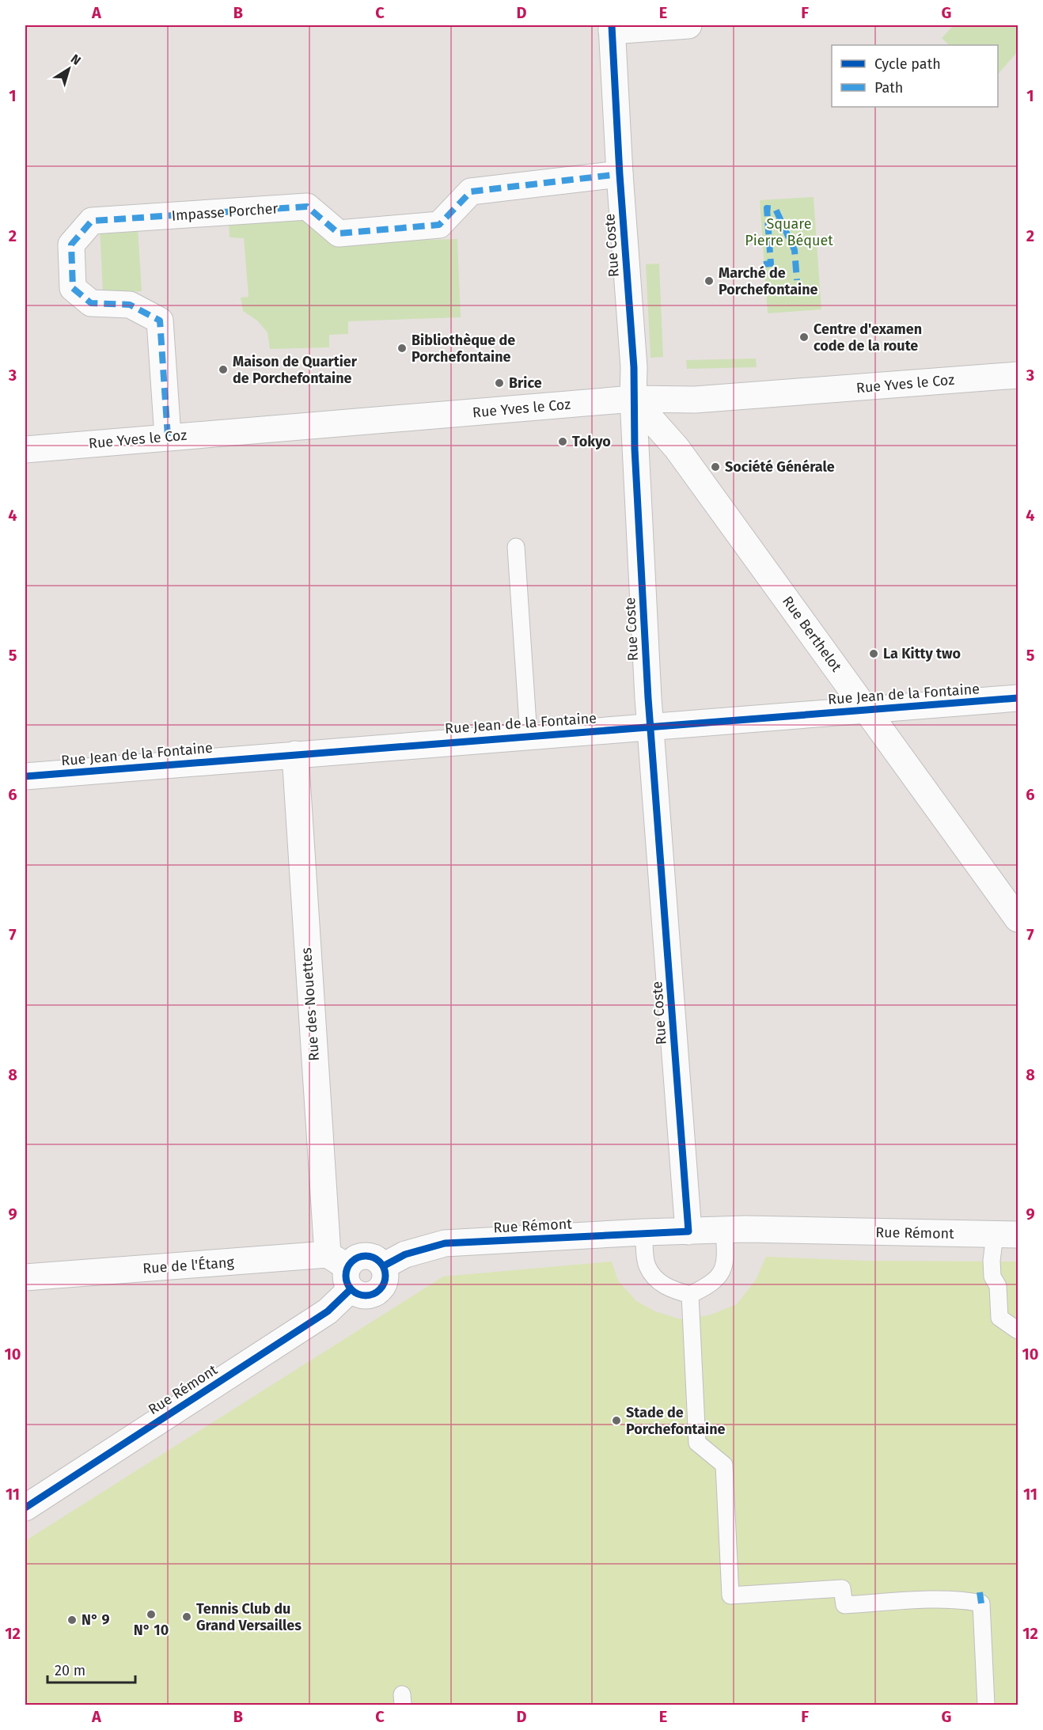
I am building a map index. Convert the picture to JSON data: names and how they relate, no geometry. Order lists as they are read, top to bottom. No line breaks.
{"streets":{"street":["Impasse Porcher","Rue Coste","Rue Yves le Coz","Rue Berthelot","Rue Jean de la Fontaine","Rue des Nouettes","Rue Rémont","Rue de l'Étang"]},"crossings":[["Impasse Porcher","Rue Coste"],["Impasse Porcher","Rue Yves le Coz"],["Rue Coste","Rue Yves le Coz"],["Rue Coste","Rue Berthelot"],["Rue Coste","Rue Jean de la Fontaine"],["Rue Coste","Rue Rémont"],["Rue Yves le Coz","Rue Berthelot"],["Rue Berthelot","Rue Jean de la Fontaine"],["Rue Jean de la Fontaine","Rue des Nouettes"],["Rue des Nouettes","Rue Rémont"],["Rue des Nouettes","Rue de l'Étang"],["Rue Rémont","Rue de l'Étang"]],"parks":["Square Pierre Béquet"],"places":["Marché de Porchefontaine","Centre d'examen code de la route","Bibliothèque de Porchefontaine","Maison de Quartier de Porchefontaine","Brice","Tokyo","Société Générale","La Kitty two","Stade de Porchefontaine","N° 10","Tennis Club du Grand Versailles","N° 9"],"legend":["Cycle path","Path"],"scale_bar":"20 m","north":"top right","grid":{"columns":["A","B","C","D","E","F","G"],"rows":["1","2","3","4","5","6","7","8","9","10","11","12"]}}
